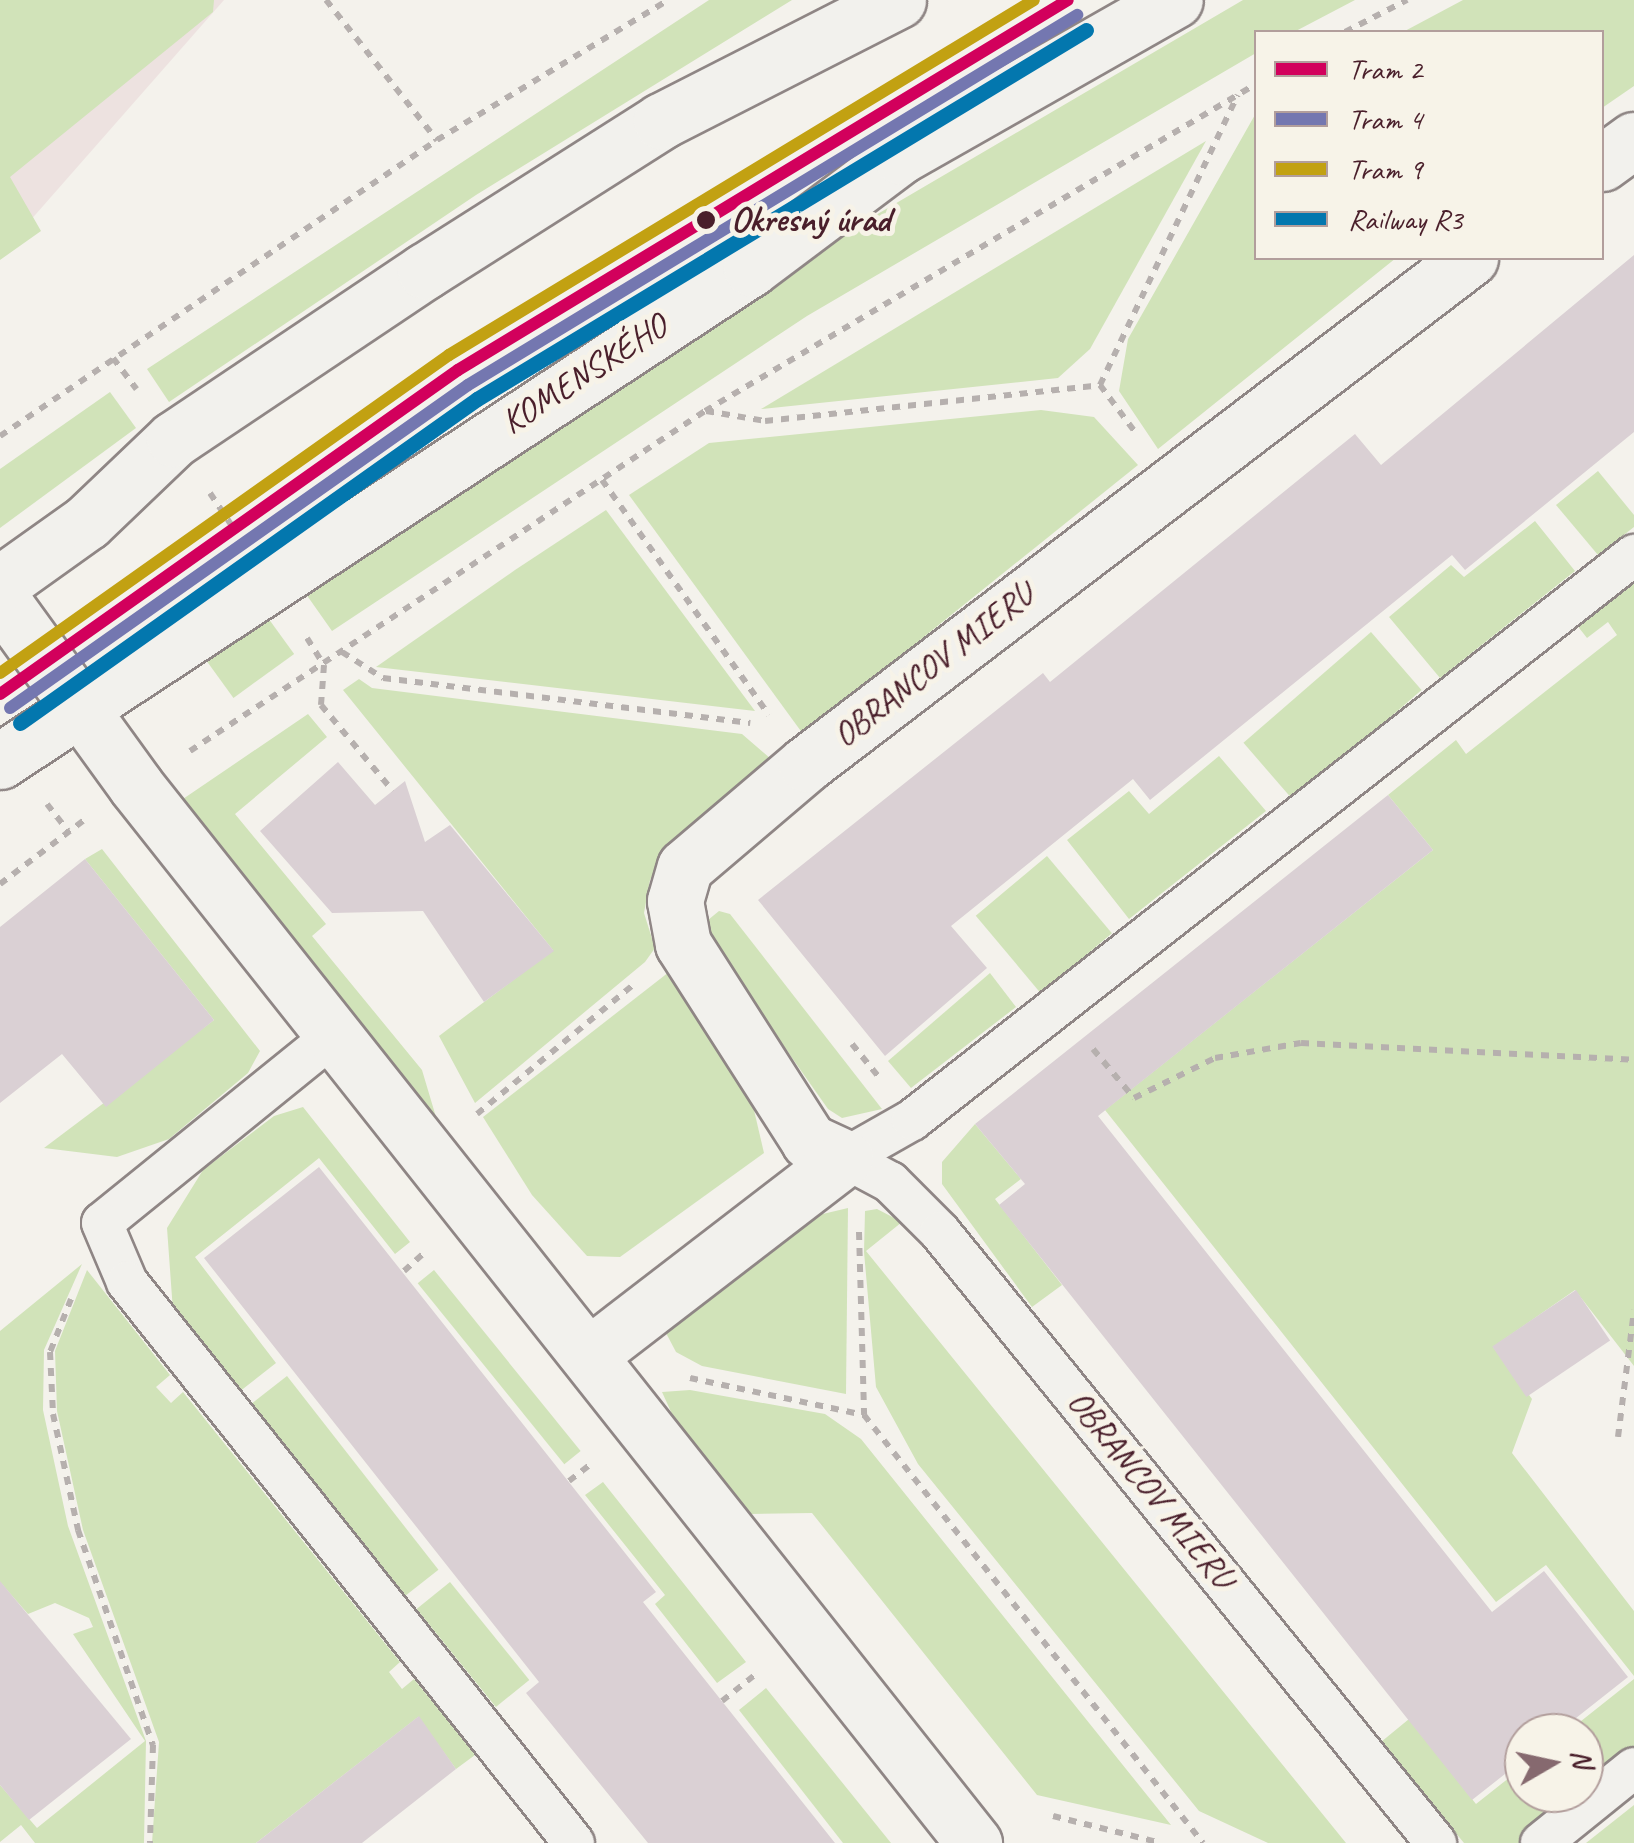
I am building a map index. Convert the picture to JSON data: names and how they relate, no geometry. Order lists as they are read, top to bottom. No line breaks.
{"streets":{"street":["KOMENSKÉHO","OBRANCOV MIERU"]},"places":["Okresný úrad"],"lines":["tram line 2","tram line 9","tram line 4","rail line R3"],"legend":["Tram 2","Tram 4","Tram 9","Railway R3"],"north":"right"}
